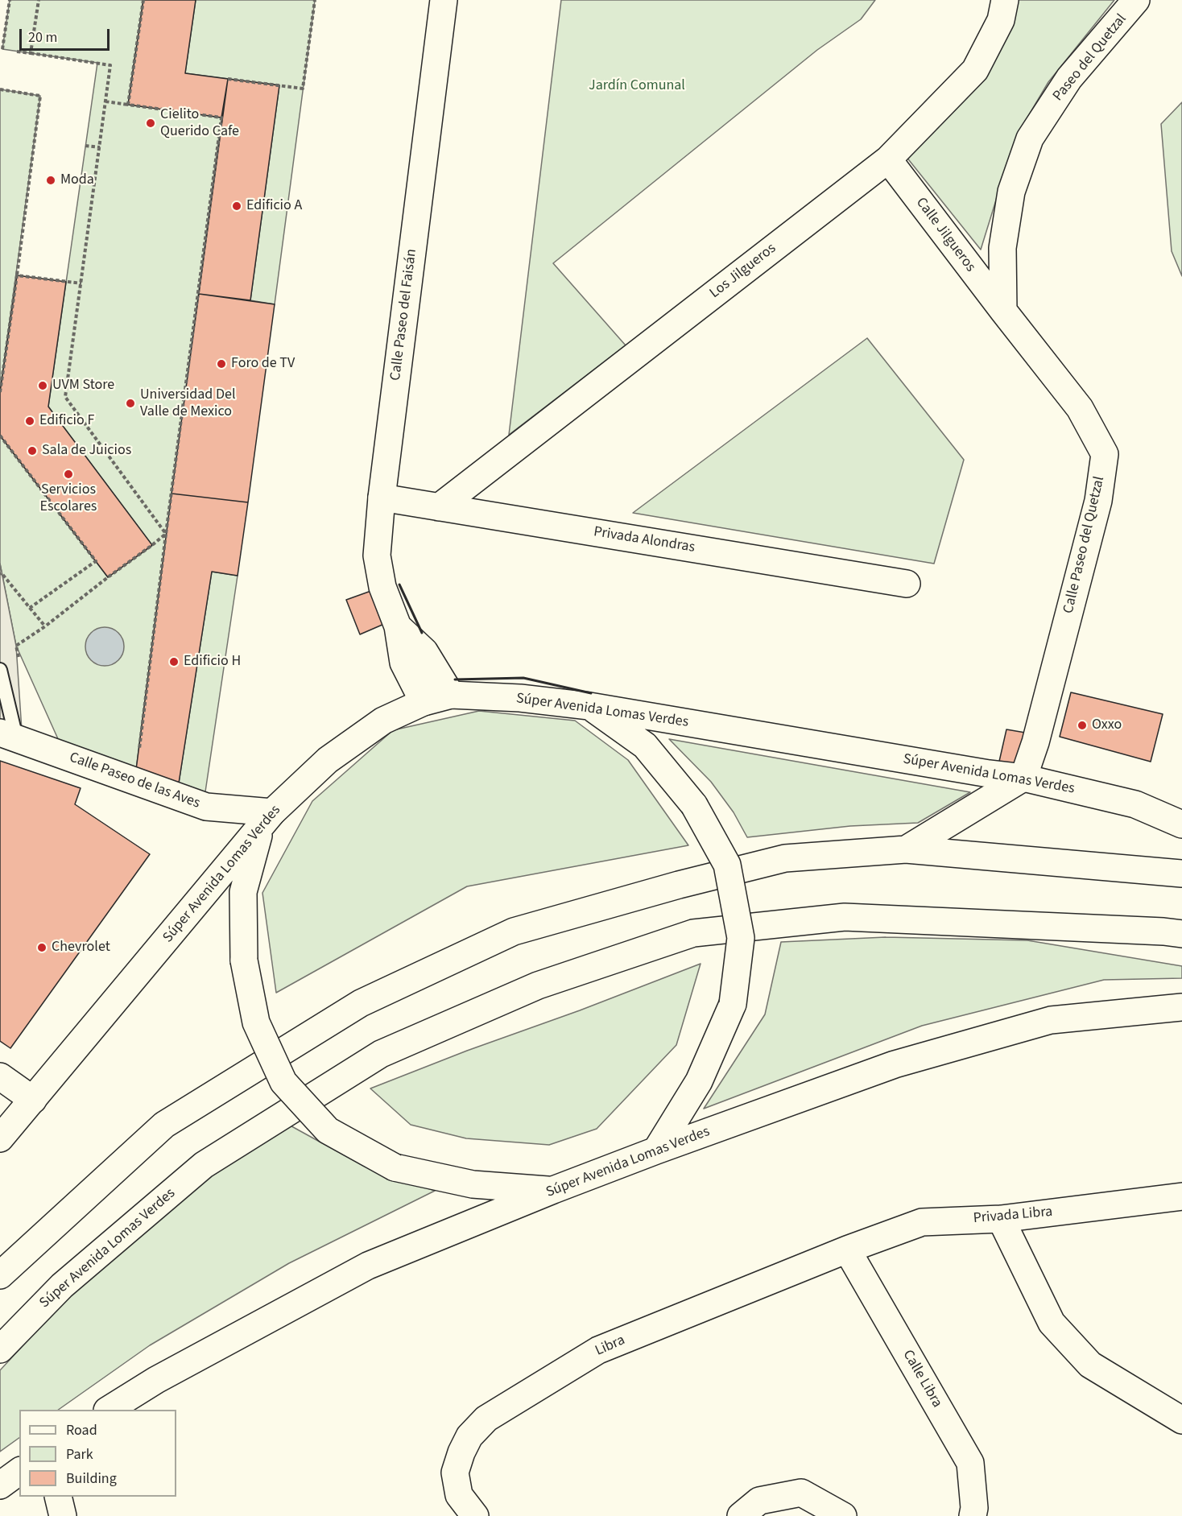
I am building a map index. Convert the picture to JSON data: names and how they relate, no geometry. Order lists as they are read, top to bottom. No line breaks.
{"streets":{"main road":["Paseo del Quetzal","Calle Jilgueros","Los Jilgueros","Calle Paseo del Faisán","Privada Alondras","Calle Paseo del Quetzal","Súper Avenida Lomas Verdes","Calle Paseo de las Aves","Privada Libra","Libra","Calle Libra"]},"crossings":[["Paseo del Quetzal","Calle Jilgueros"],["Paseo del Quetzal","Calle Paseo del Quetzal"],["Calle Jilgueros","Los Jilgueros"],["Calle Jilgueros","Calle Paseo del Quetzal"],["Los Jilgueros","Privada Alondras"],["Calle Paseo del Faisán","Privada Alondras"],["Calle Paseo del Faisán","Súper Avenida Lomas Verdes"],["Calle Paseo del Quetzal","Súper Avenida Lomas Verdes"],["Súper Avenida Lomas Verdes","Calle Paseo de las Aves"],["Privada Libra","Libra"],["Privada Libra","Calle Libra"],["Libra","Calle Libra"]],"parks":["Jardín Comunal"],"places":["Cielito Querido Cafe","Moda","Edificio A","Foro de TV","UVM Store","Universidad Del Valle de Mexico","Edificio F","Sala de Juicios","Servicios Escolares","Edificio H","Oxxo","Chevrolet"],"legend":["Road","Park","Building"],"scale_bar":"20 m"}
